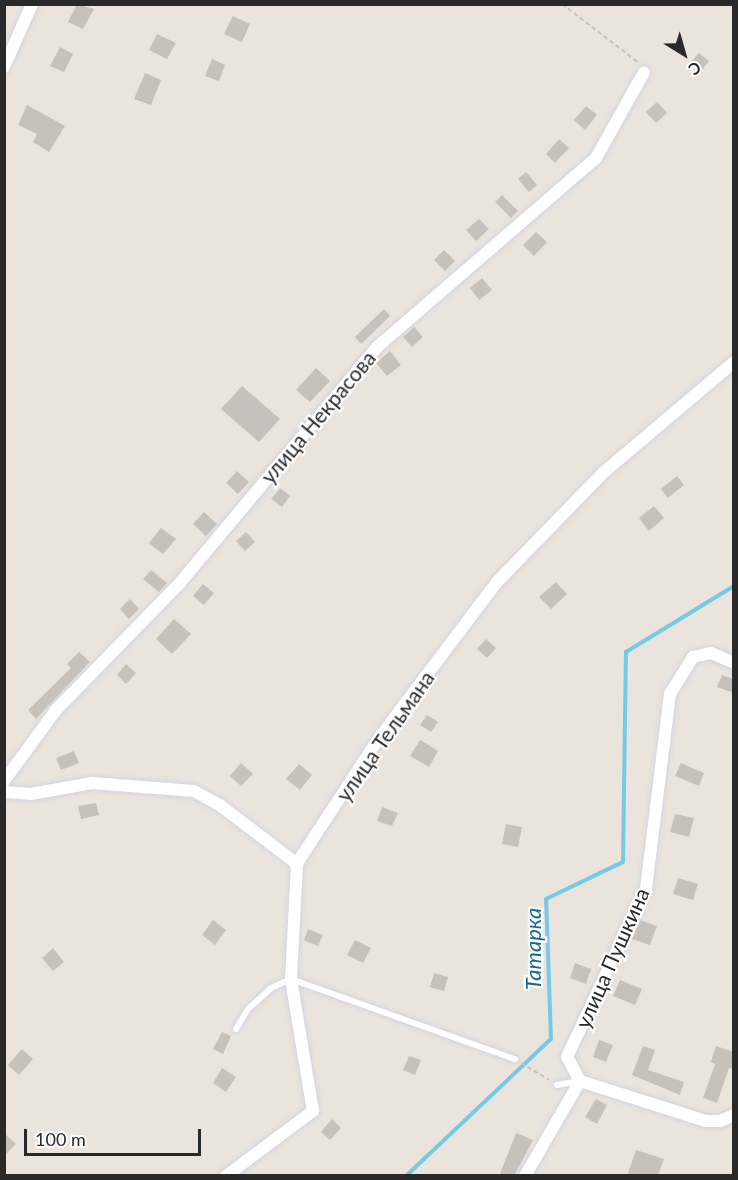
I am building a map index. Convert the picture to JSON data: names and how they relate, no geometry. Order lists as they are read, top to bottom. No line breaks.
{"streets":{"street":["улица Некрасова","улица Тельмана","улица Пушкина"]},"water":["Татарка"],"scale_bar":"100 m","north":"bottom right"}
